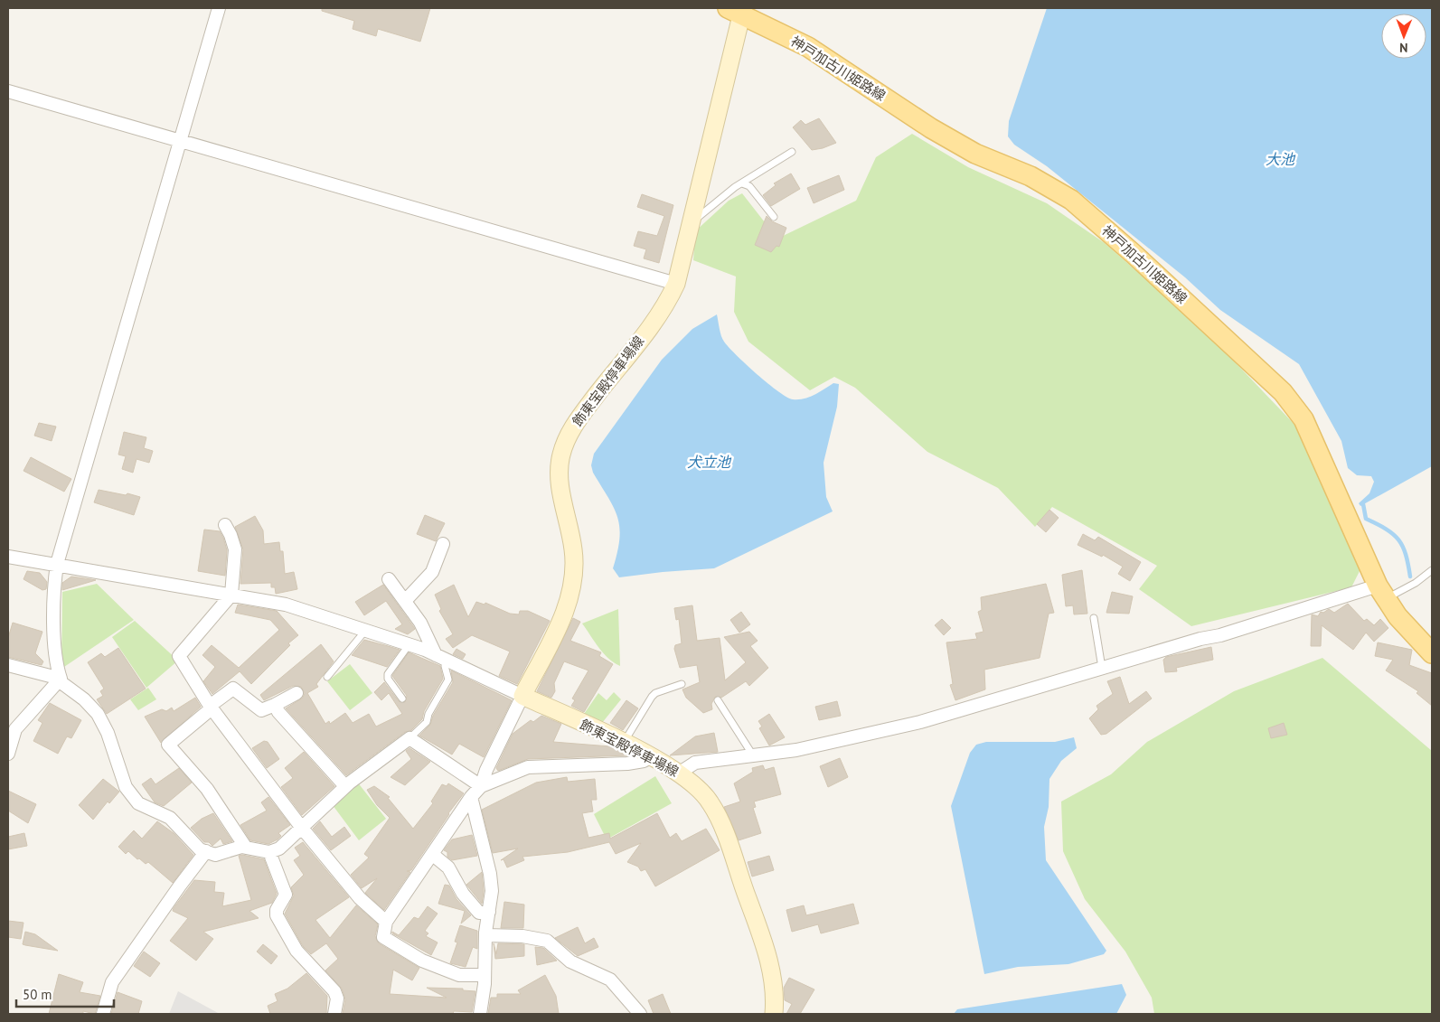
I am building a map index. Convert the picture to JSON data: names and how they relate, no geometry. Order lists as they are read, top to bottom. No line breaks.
{"streets":{"main road":["神戸加古川姫路線","飾東宝殿停車場線"]},"crossings":[["神戸加古川姫路線","飾東宝殿停車場線"]],"water":["大池","犬立池"],"scale_bar":"50 m","north":"bottom"}
